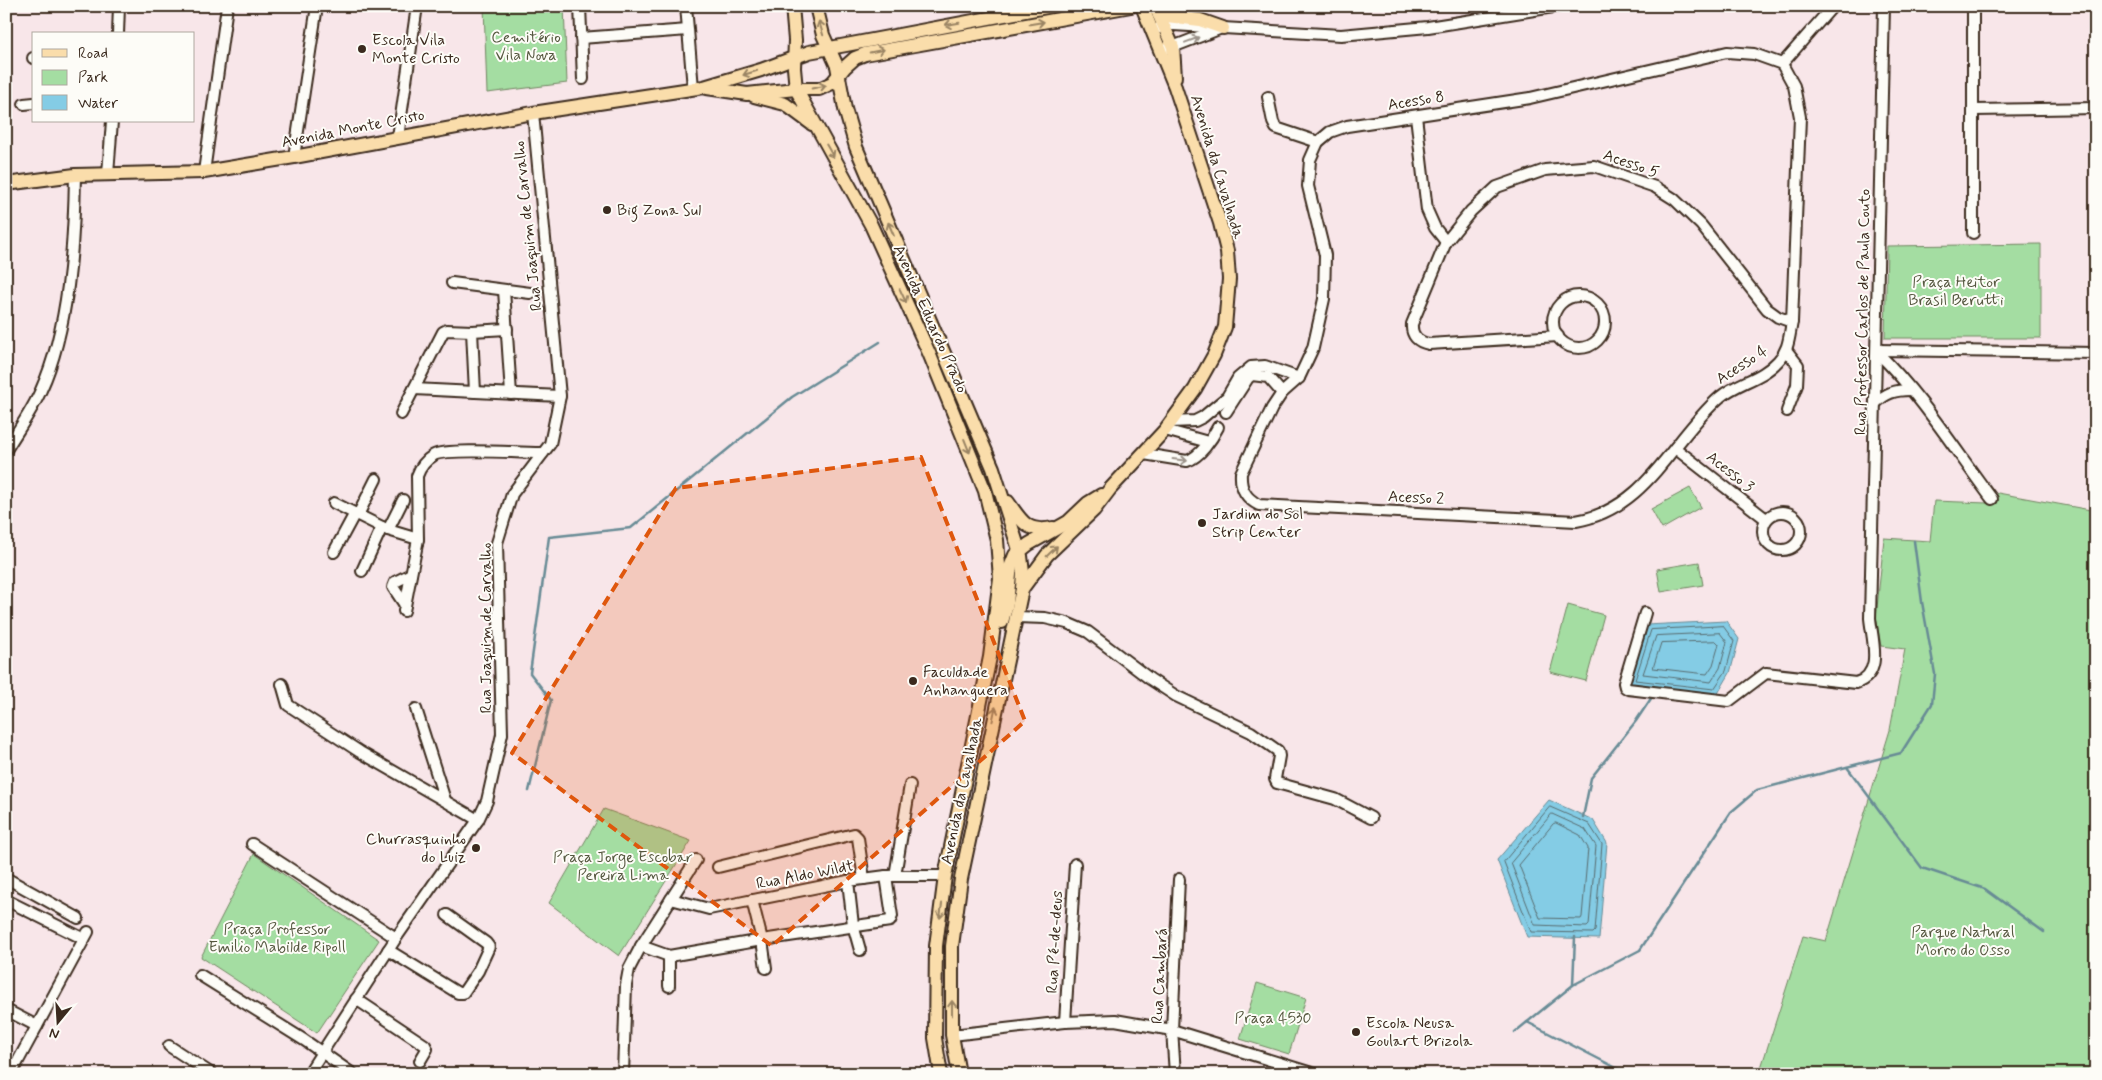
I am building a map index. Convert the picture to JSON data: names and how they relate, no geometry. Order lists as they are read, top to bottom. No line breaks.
{"streets":{"main road":["Avenida Monte Cristo","Avenida da Cavalhada","Avenida Eduardo Prado"],"street":["Acesso 8","Acesso 5","Rua Joaquim de Carvalho","Rua Professor Carlos de Paula Couto","Acesso 4","Acesso 3","Acesso 2","Rua Aldo Wildt","Rua Pé-de-deus","Rua Cambará"]},"crossings":[["Avenida Monte Cristo","Rua Joaquim de Carvalho"],["Avenida Monte Cristo","Avenida Eduardo Prado"],["Acesso 5","Acesso 4"],["Avenida da Cavalhada","Avenida Eduardo Prado"],["Avenida da Cavalhada","Rua Aldo Wildt"],["Acesso 4","Acesso 3"],["Acesso 4","Acesso 2"],["Acesso 3","Acesso 2"]],"parks":["Cemitério Vila Nova","Praça Heitor Brasil Berutti","Praça Jorge Escobar Pereira Lima","Praça Professor Emilio Mabilde Ripoll","Parque Natural Morro do Osso","Praça 4530"],"places":["Escola Vila Monte Cristo","Big Zona Sul","Jardim do Sol Strip Center","Faculdade Anhanguera","Churrasquinho do Luiz","Escola Neusa Goulart Brizola"],"legend":["Road","Park","Water"],"north":"bottom"}
